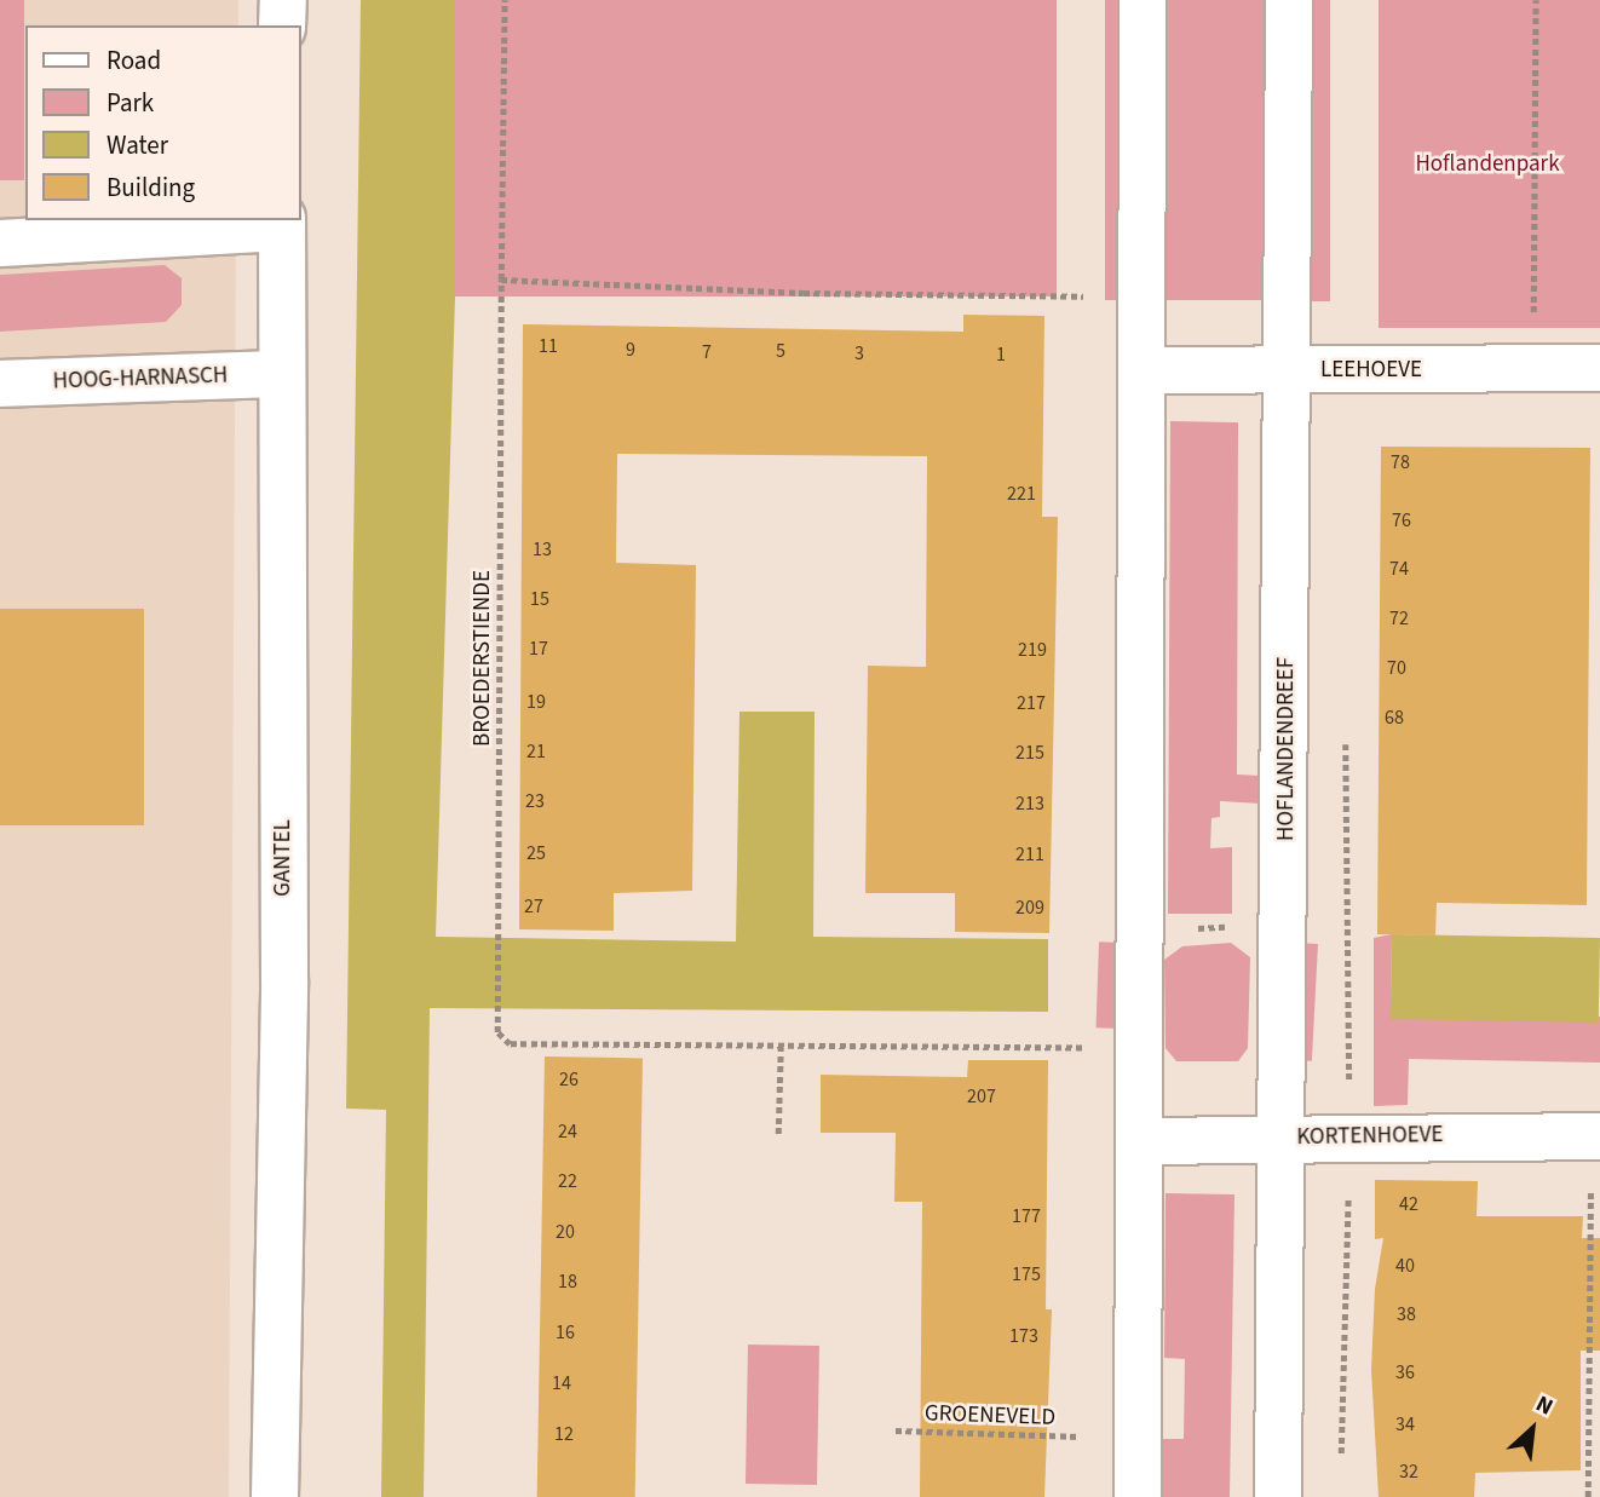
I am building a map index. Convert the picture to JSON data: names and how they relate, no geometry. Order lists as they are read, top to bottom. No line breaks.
{"streets":{"street":["LEEHOEVE","HOOG-HARNASCH","HOFLANDENDREEF","GANTEL","KORTENHOEVE"],"path":["BROEDERSTIENDE","GROENEVELD"]},"crossings":[["LEEHOEVE","HOFLANDENDREEF"],["HOOG-HARNASCH","GANTEL"],["HOFLANDENDREEF","KORTENHOEVE"]],"parks":["Hoflandenpark"],"house_numbers":["11","9","5","7","3","1","78","221","76","13","74","15","72","17","219","70","19","217","68","21","215","23","213","25","211","27","209","26","207","24","22","42","177","20","40","175","18","38","16","173","36","14","34","12","32"],"legend":["Road","Park","Water","Building"],"north":"top right"}
